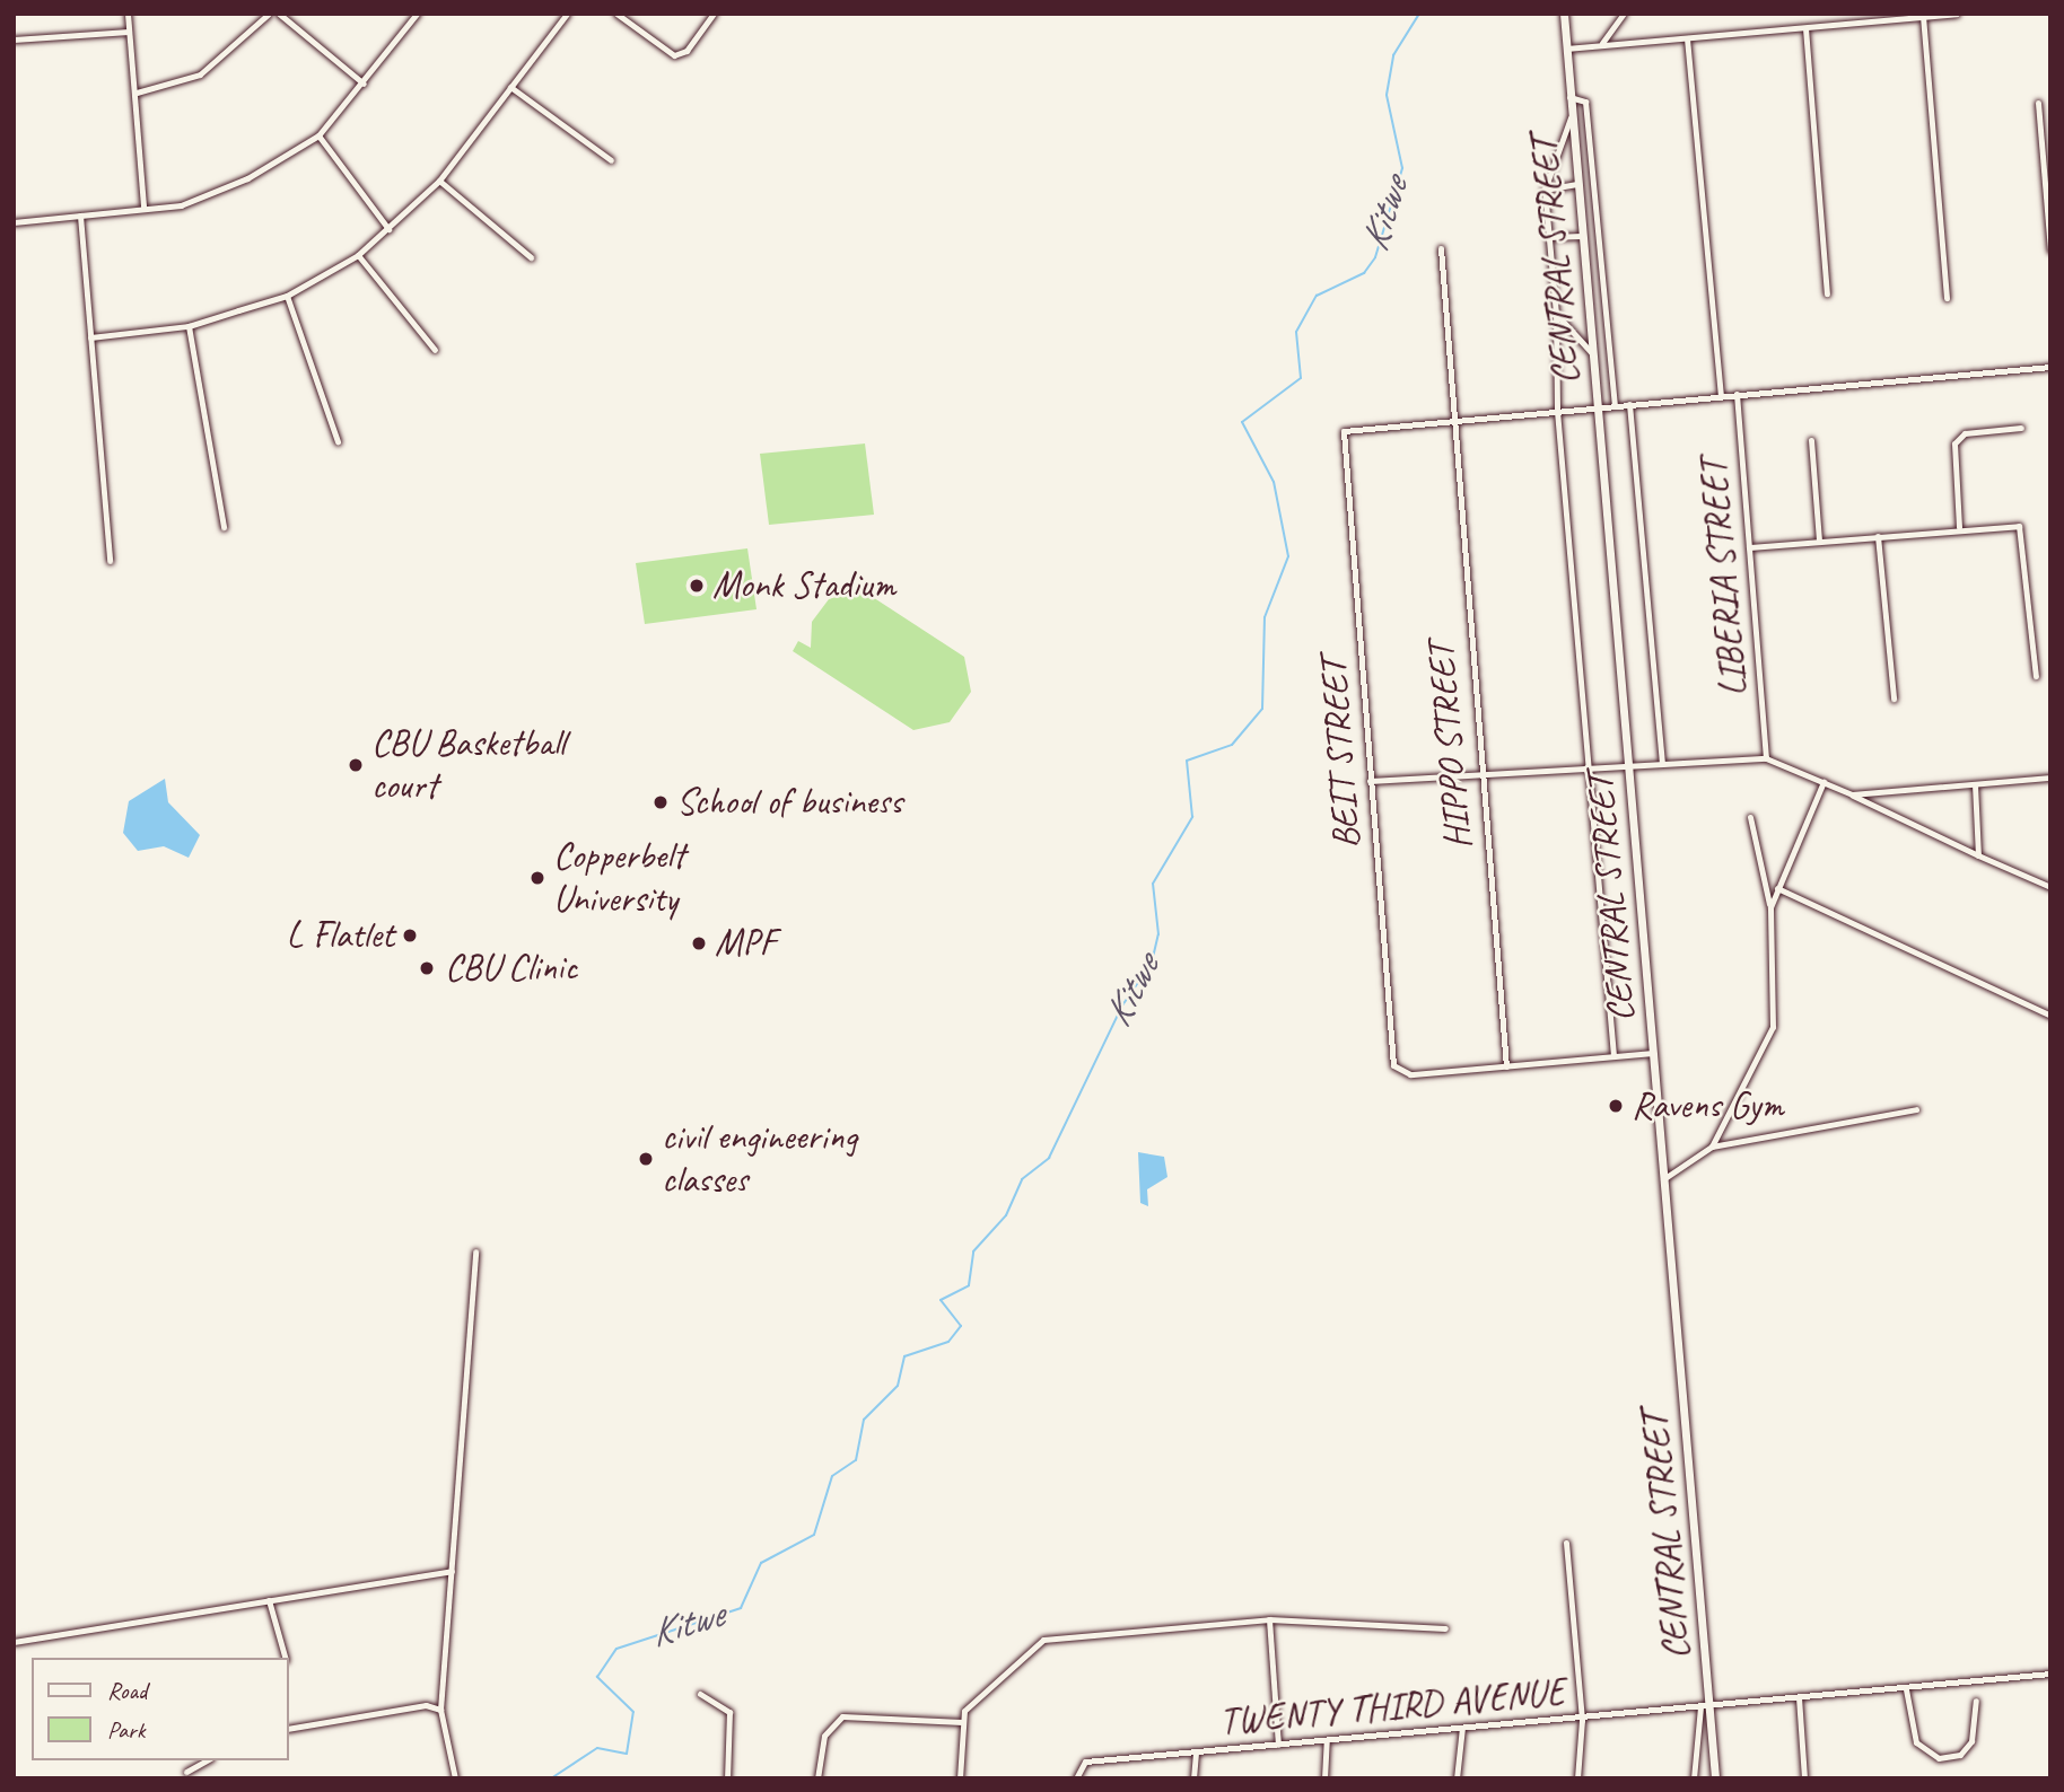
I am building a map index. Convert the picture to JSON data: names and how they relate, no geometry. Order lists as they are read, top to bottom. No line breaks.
{"streets":{"street":["CENTRAL STREET","LIBERIA STREET","HIPPO STREET","BEIT STREET","TWENTY THIRD AVENUE"]},"crossings":[["CENTRAL STREET","TWENTY THIRD AVENUE"],["HIPPO STREET","BEIT STREET"]],"water":["Kitwe"],"places":["Monk Stadium","CBU Basketball court","School of business","Copperbelt University","L Flatlet","MPF","CBU Clinic","Ravens Gym","civil engineering classes"],"legend":["Road","Park"]}
